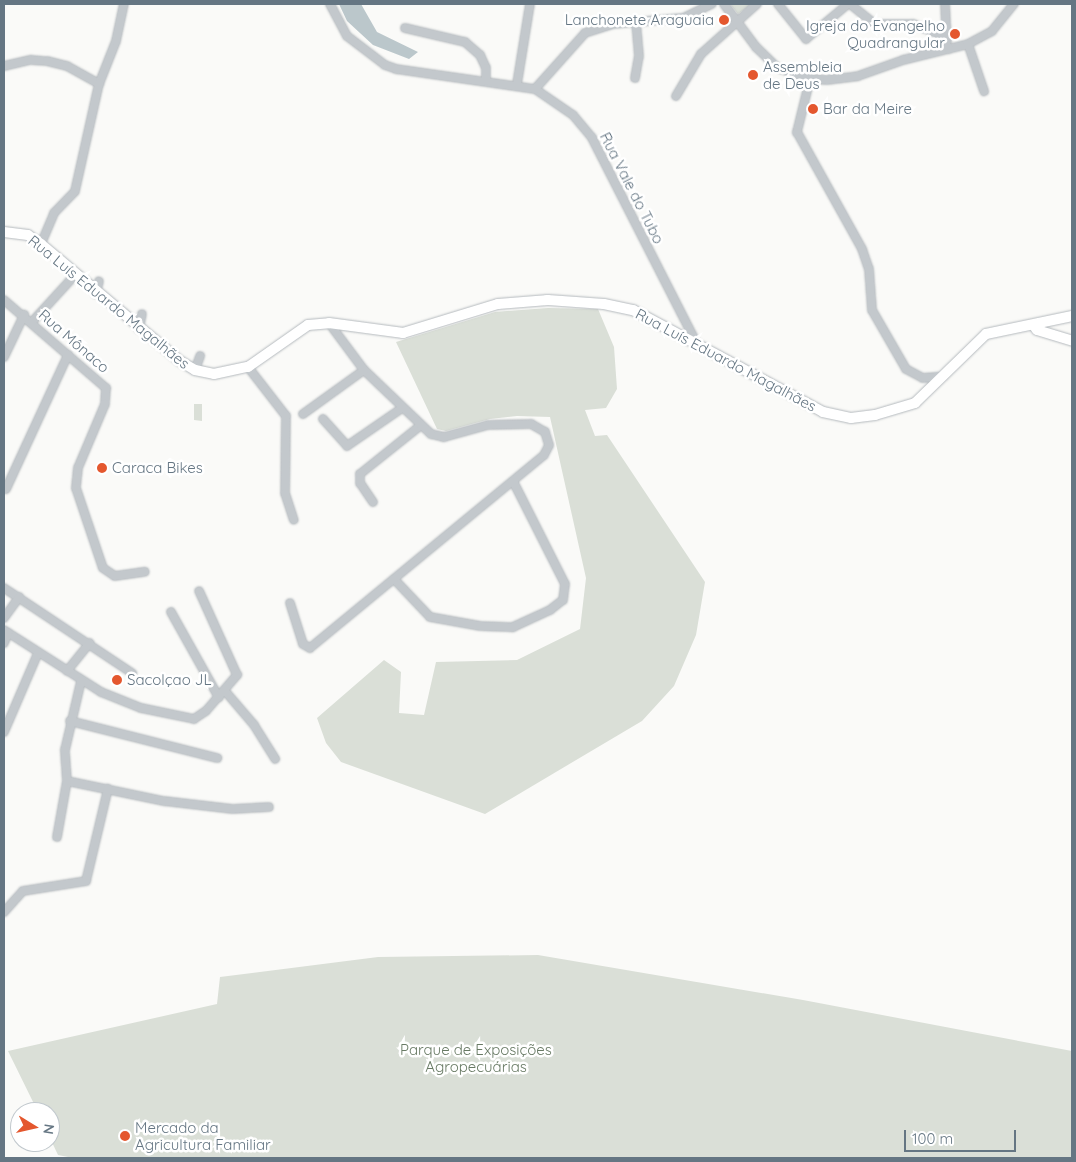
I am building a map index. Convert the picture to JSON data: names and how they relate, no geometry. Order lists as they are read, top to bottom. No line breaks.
{"streets":{"main road":["Rua Luís Eduardo Magalhães"],"street":["Rua Vale do Tubo","Rua Mônaco"]},"crossings":[["Rua Vale do Tubo","Rua Luís Eduardo Magalhães"]],"parks":["Parque de Exposições Agropecuárias"],"places":["Lanchonete Araguaia","Igreja do Evangelho Quadrangular","Assembleia de Deus","Bar da Meire","Caraca Bikes","Sacolçao JL","Mercado da Agricultura Familiar"],"scale_bar":"100 m","north":"right"}
